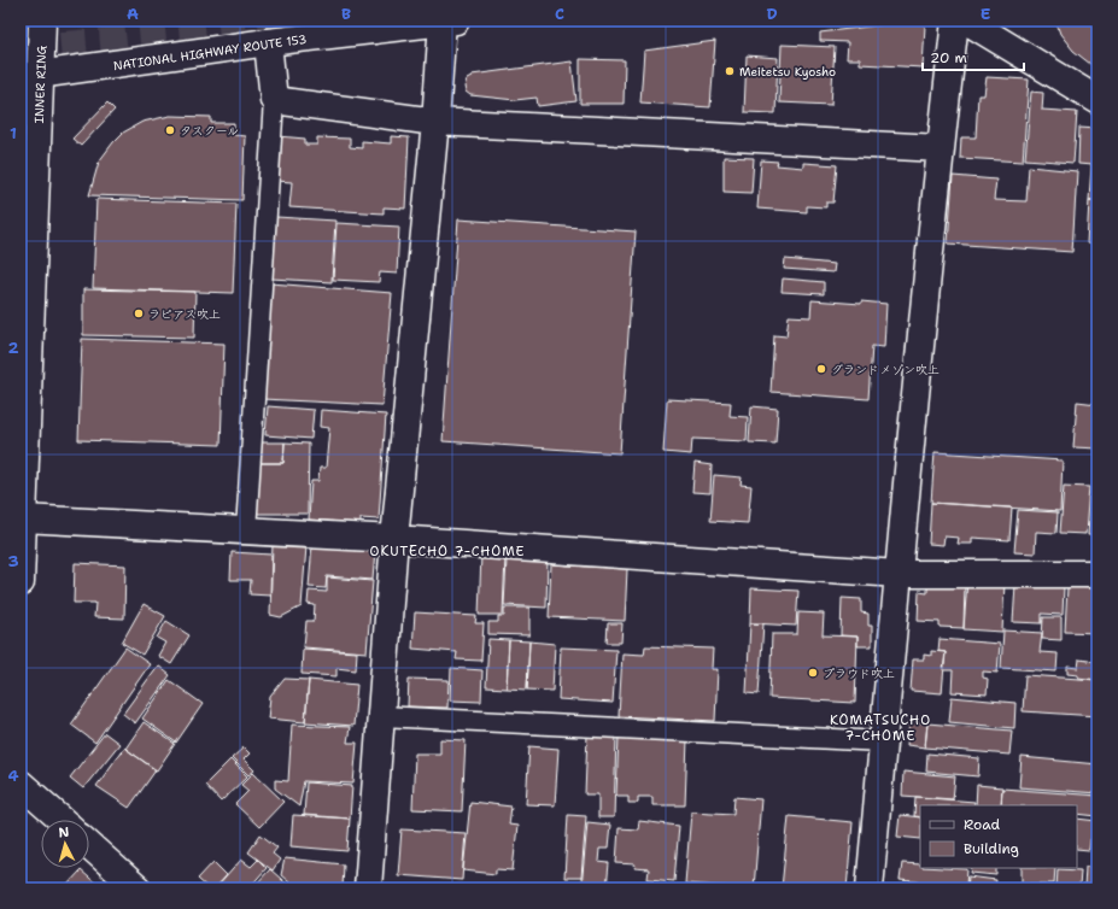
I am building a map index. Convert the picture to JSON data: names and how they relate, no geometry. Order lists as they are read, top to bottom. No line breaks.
{"streets":{"main road":["NATIONAL HIGHWAY ROUTE 153","INNER RING"]},"crossings":[["NATIONAL HIGHWAY ROUTE 153","INNER RING"]],"districts":["OKUTECHO 7-CHOME","KOMATSUCHO 7-CHOME"],"places":["Meitetsu Kyosho","タスクール","ラピアス吹上","グランドメゾン吹上","プラウド吹上"],"legend":["Road","Building"],"scale_bar":"20 m","north":"top","grid":{"columns":["A","B","C","D","E"],"rows":["1","2","3","4"]}}
